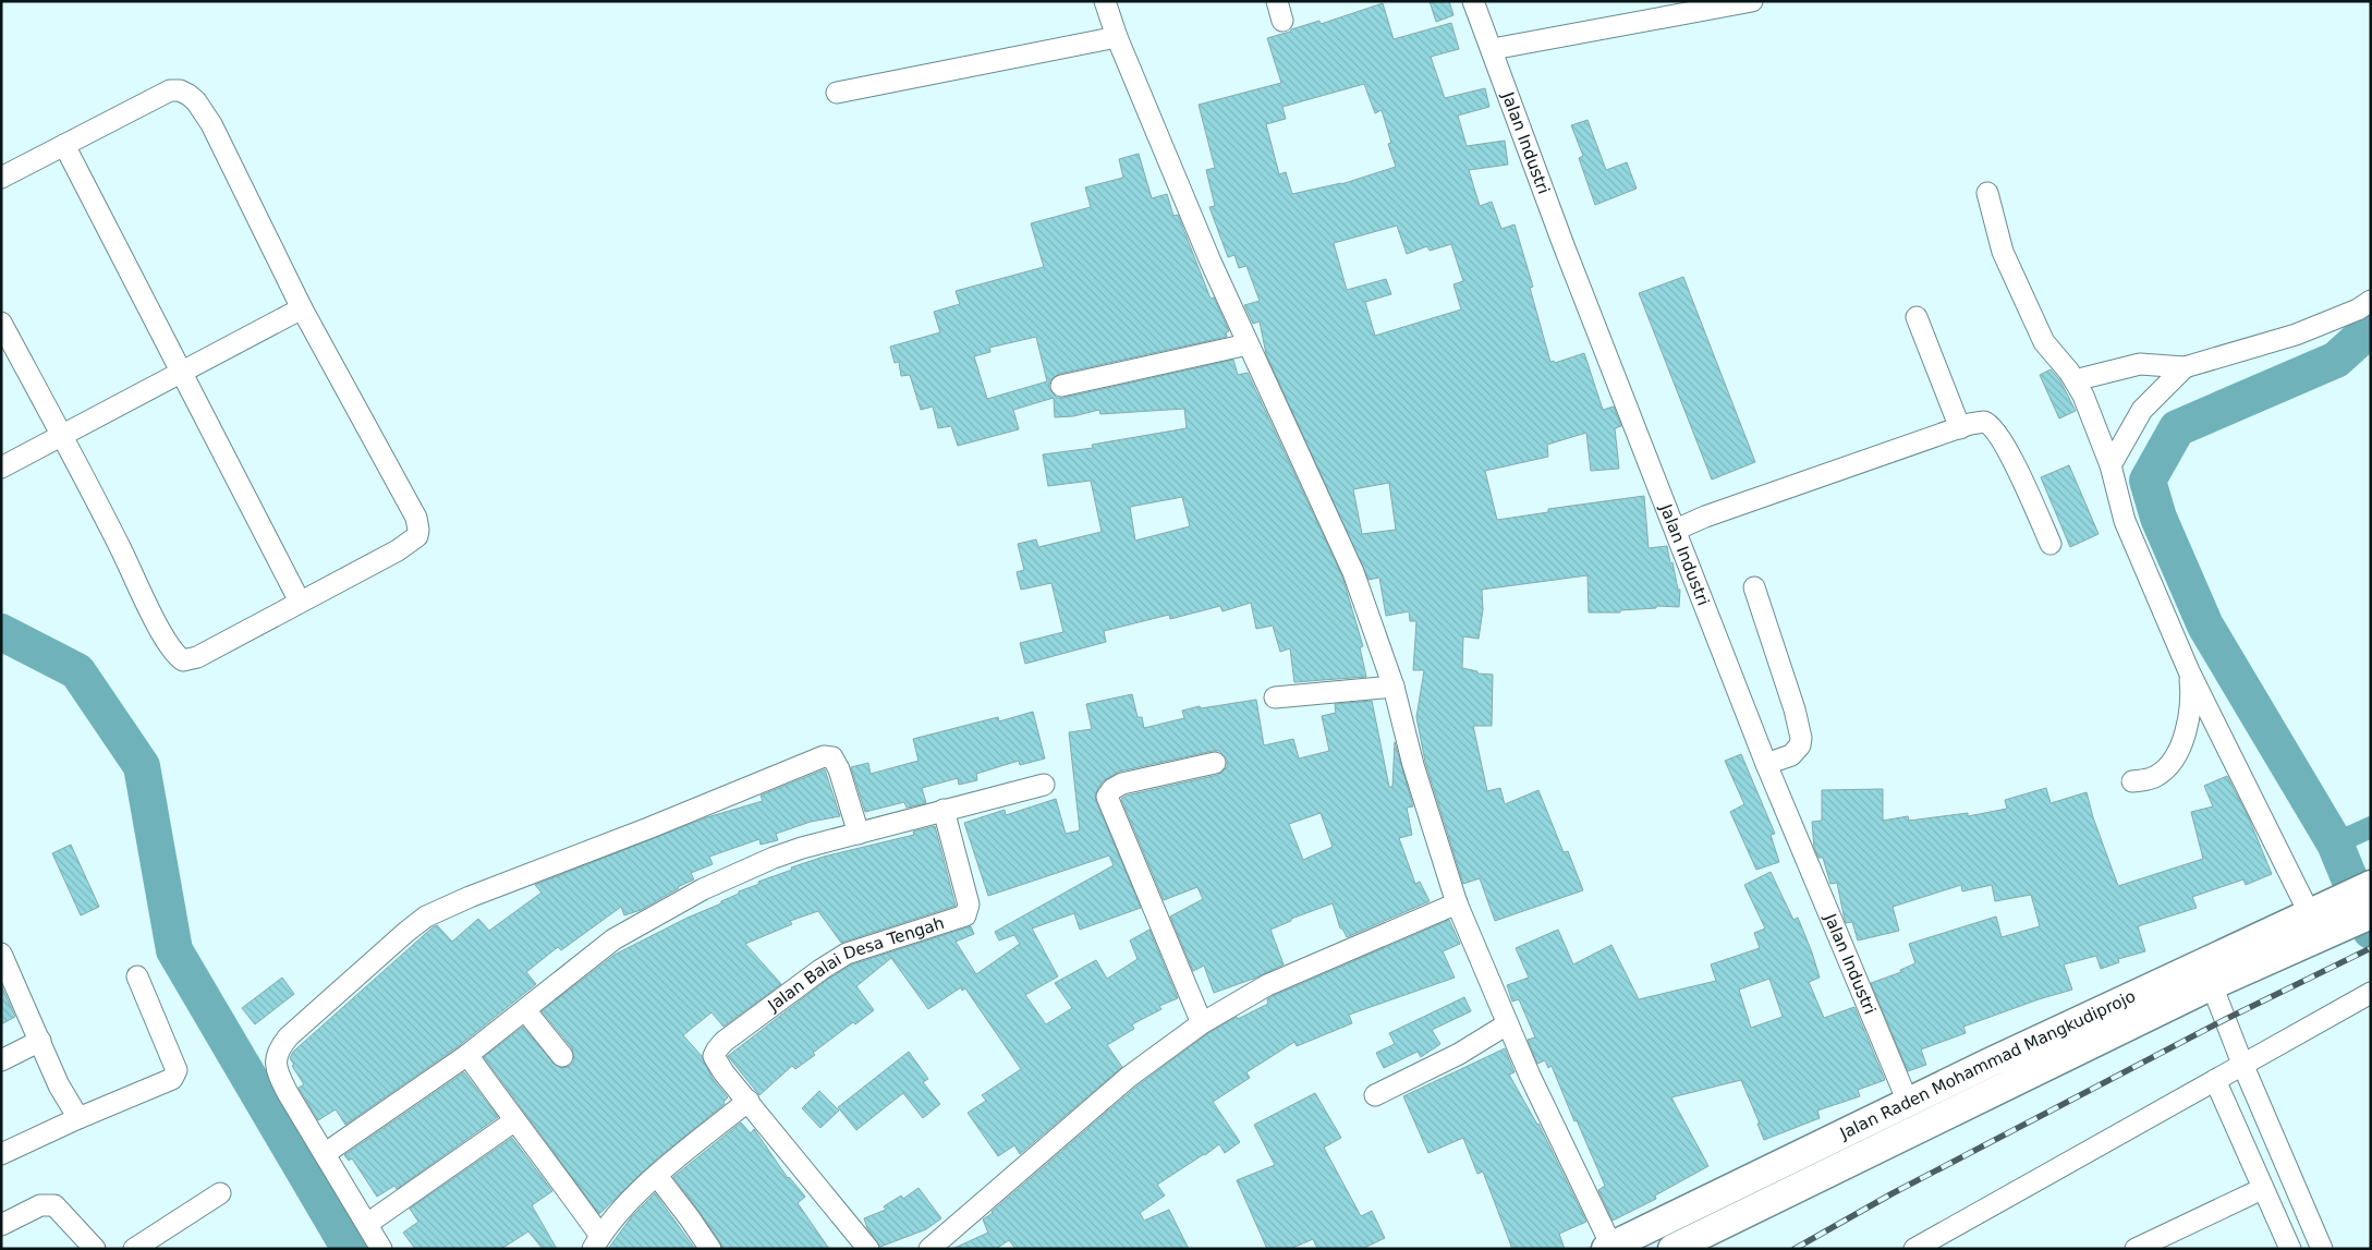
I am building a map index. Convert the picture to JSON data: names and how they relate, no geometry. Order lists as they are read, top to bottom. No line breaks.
{"streets":{"highway":["Jalan Raden Mohammad Mangkudiprojo"],"street":["Jalan Industri","Jalan Balai Desa Tengah"]},"crossings":[["Jalan Industri","Jalan Raden Mohammad Mangkudiprojo"]]}
